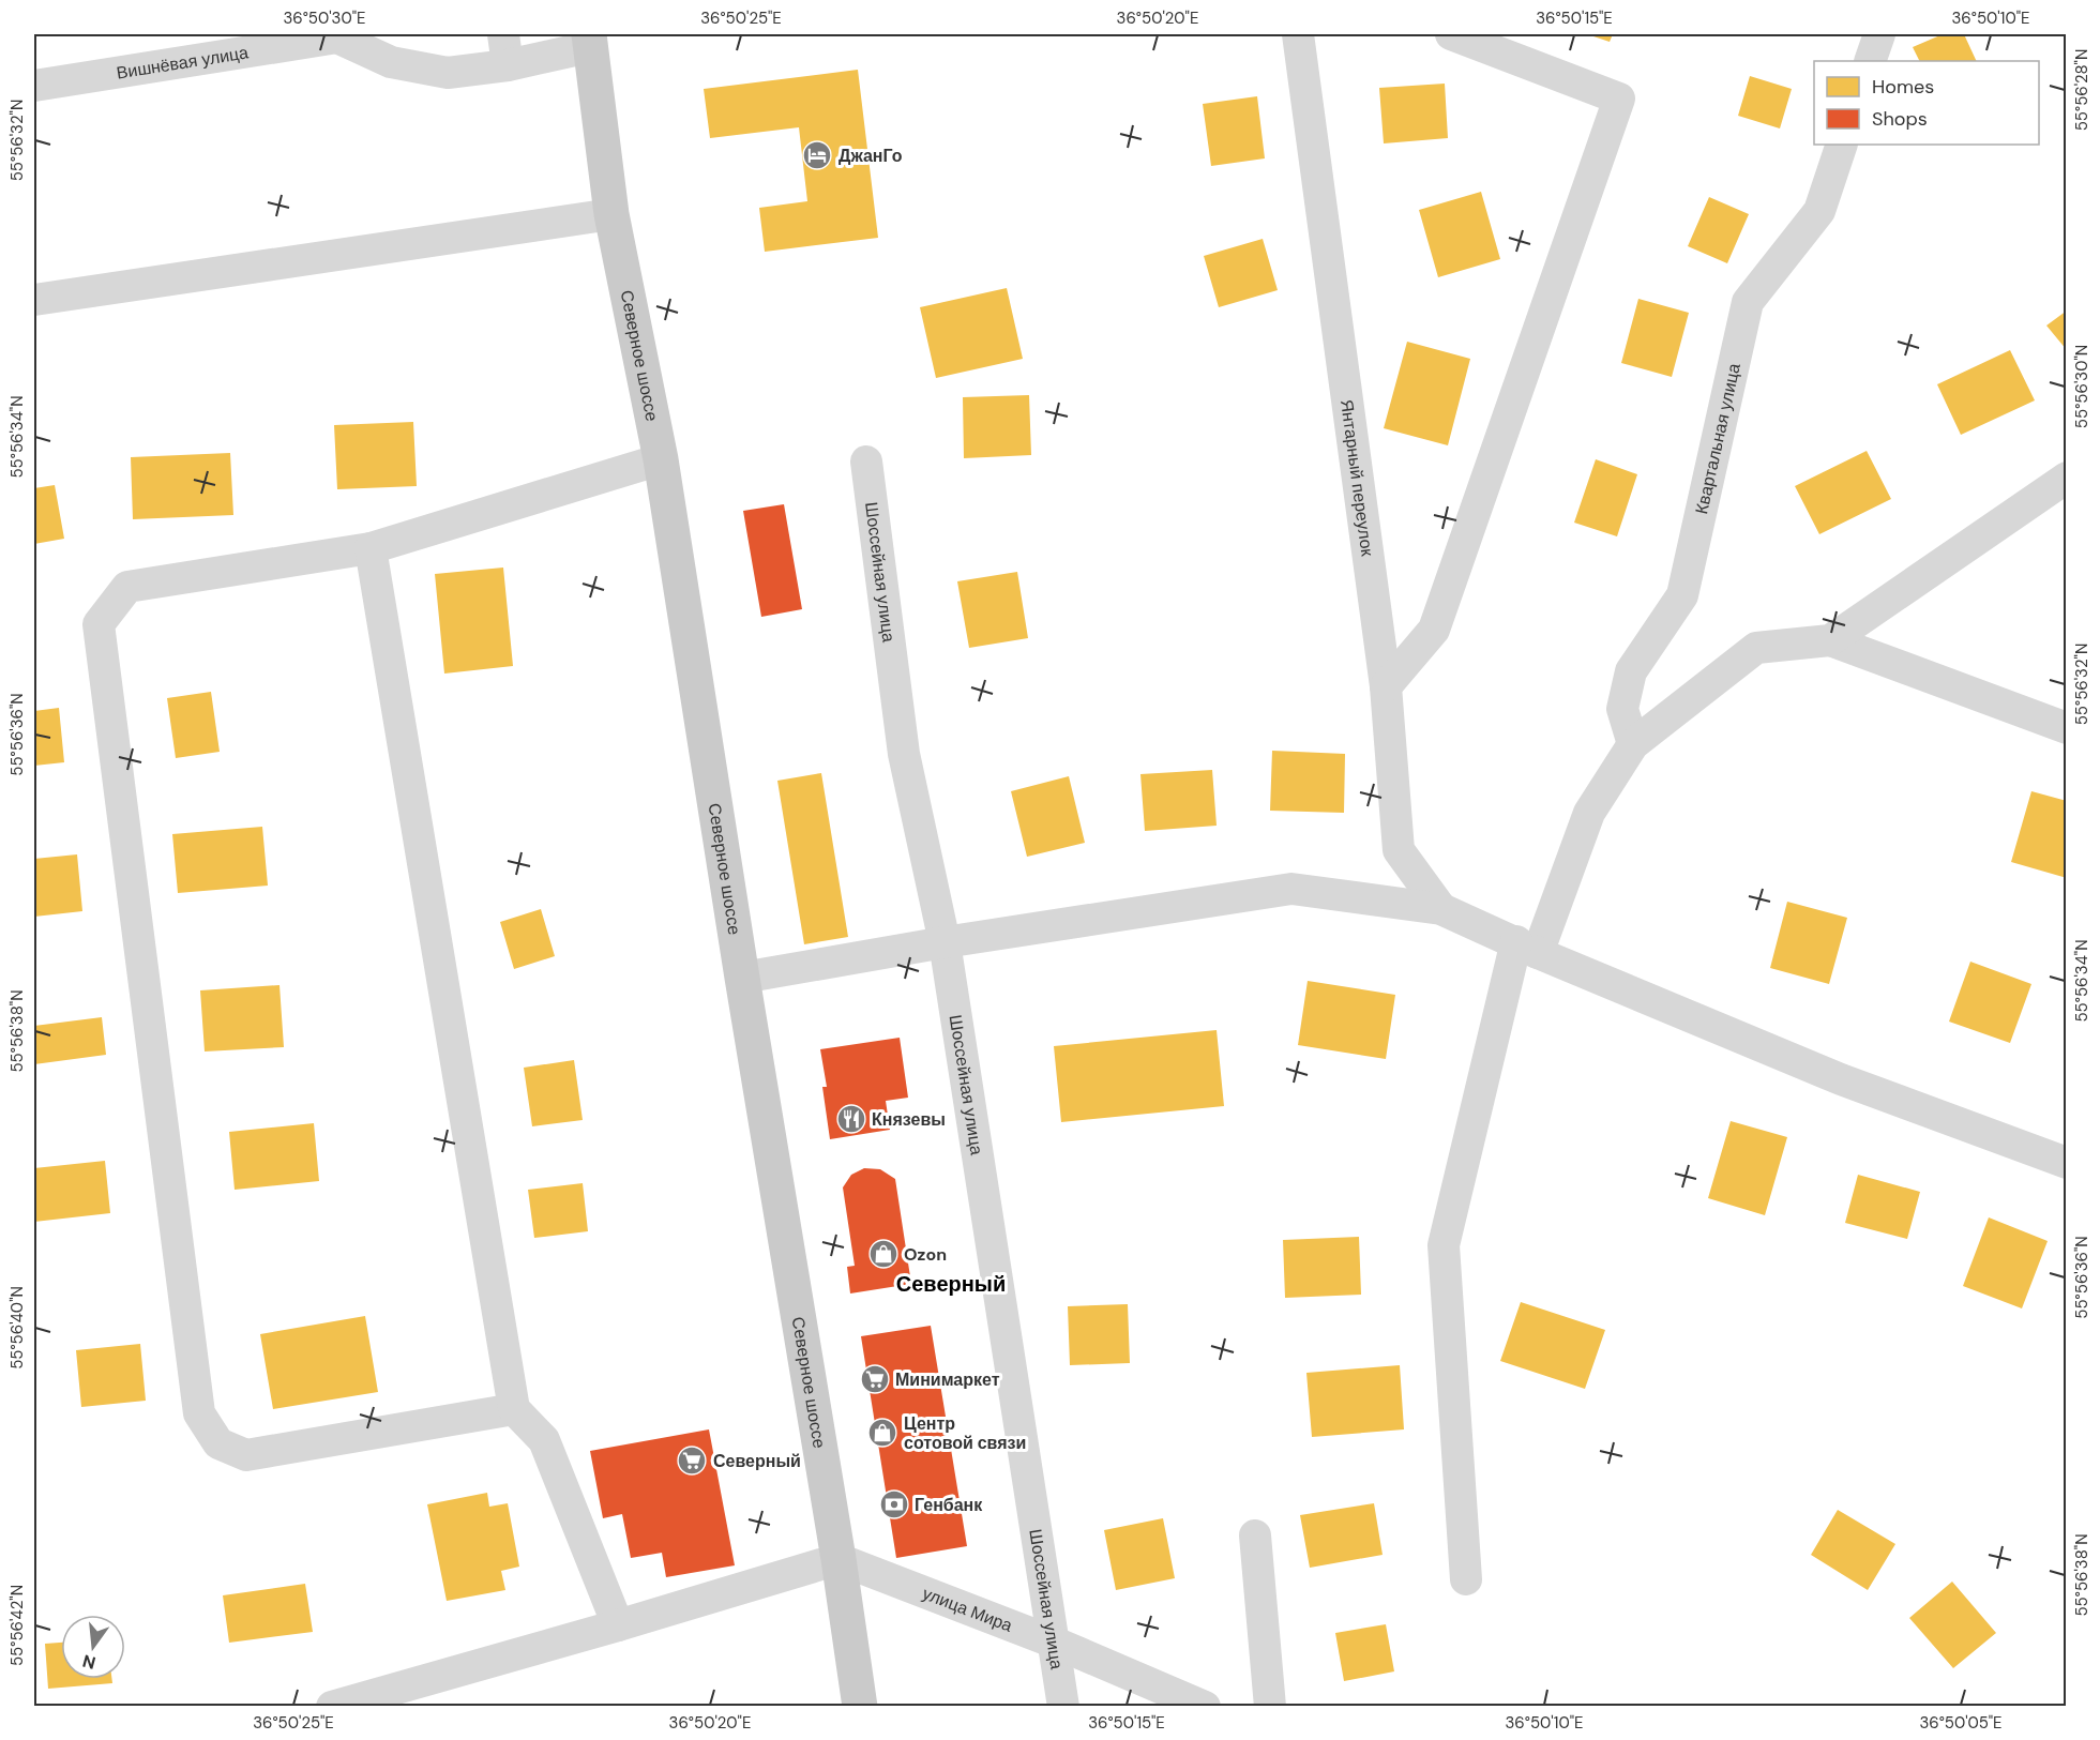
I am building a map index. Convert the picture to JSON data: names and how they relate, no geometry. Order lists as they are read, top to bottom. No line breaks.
{"streets":{"main road":["Северное шоссе"],"street":["Вишнёвая улица","Квартальная улица","Янтарный переулок","Шоссейная улица","улица Мира"]},"crossings":[["Вишнёвая улица","Северное шоссе"],["Северное шоссе","улица Мира"],["Шоссейная улица","улица Мира"]],"districts":["Северный"],"places":{"hotel":["ДжанГо"],"restaurant":["Князевы"],"shop":["Ozon","Центр сотовой связи"],"supermarket":["Минимаркет","Северный"],"bank":["Генбанк"]},"legend":["Homes","Shops"],"north":"bottom","coordinates":["36°50'30\"E","36°50'25\"E","36°50'20\"E","36°50'15\"E","36°50'10\"E","55°56'28\"N","55°56'32\"N","55°56'30\"N","55°56'34\"N","55°56'36\"N","55°56'38\"N","55°56'40\"N","55°56'42\"N","36°50'05\"E"]}
